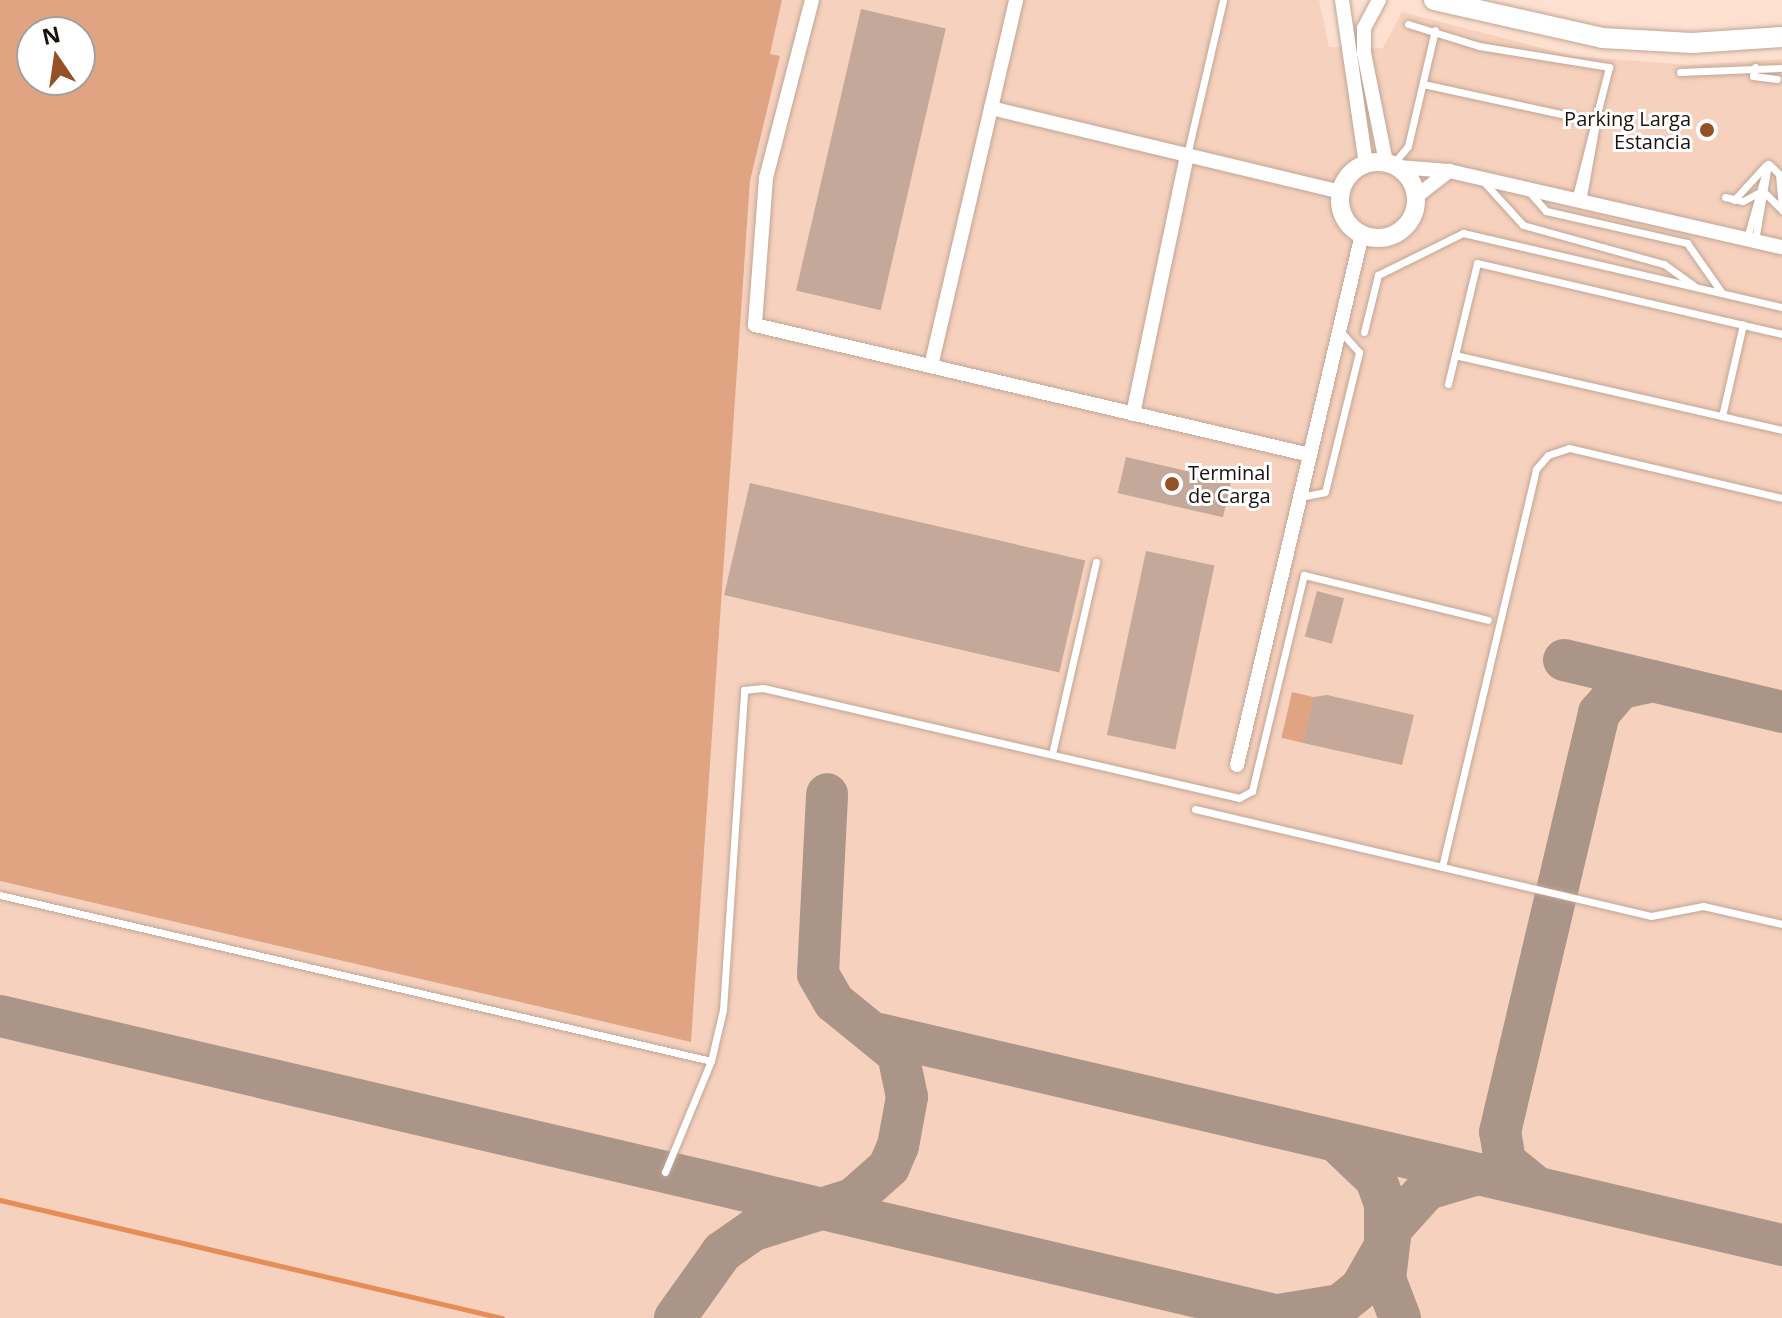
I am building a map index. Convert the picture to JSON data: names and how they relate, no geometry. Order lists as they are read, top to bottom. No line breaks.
{"places":["Parking Larga Estancia","Terminal de Carga"],"north":"top"}
